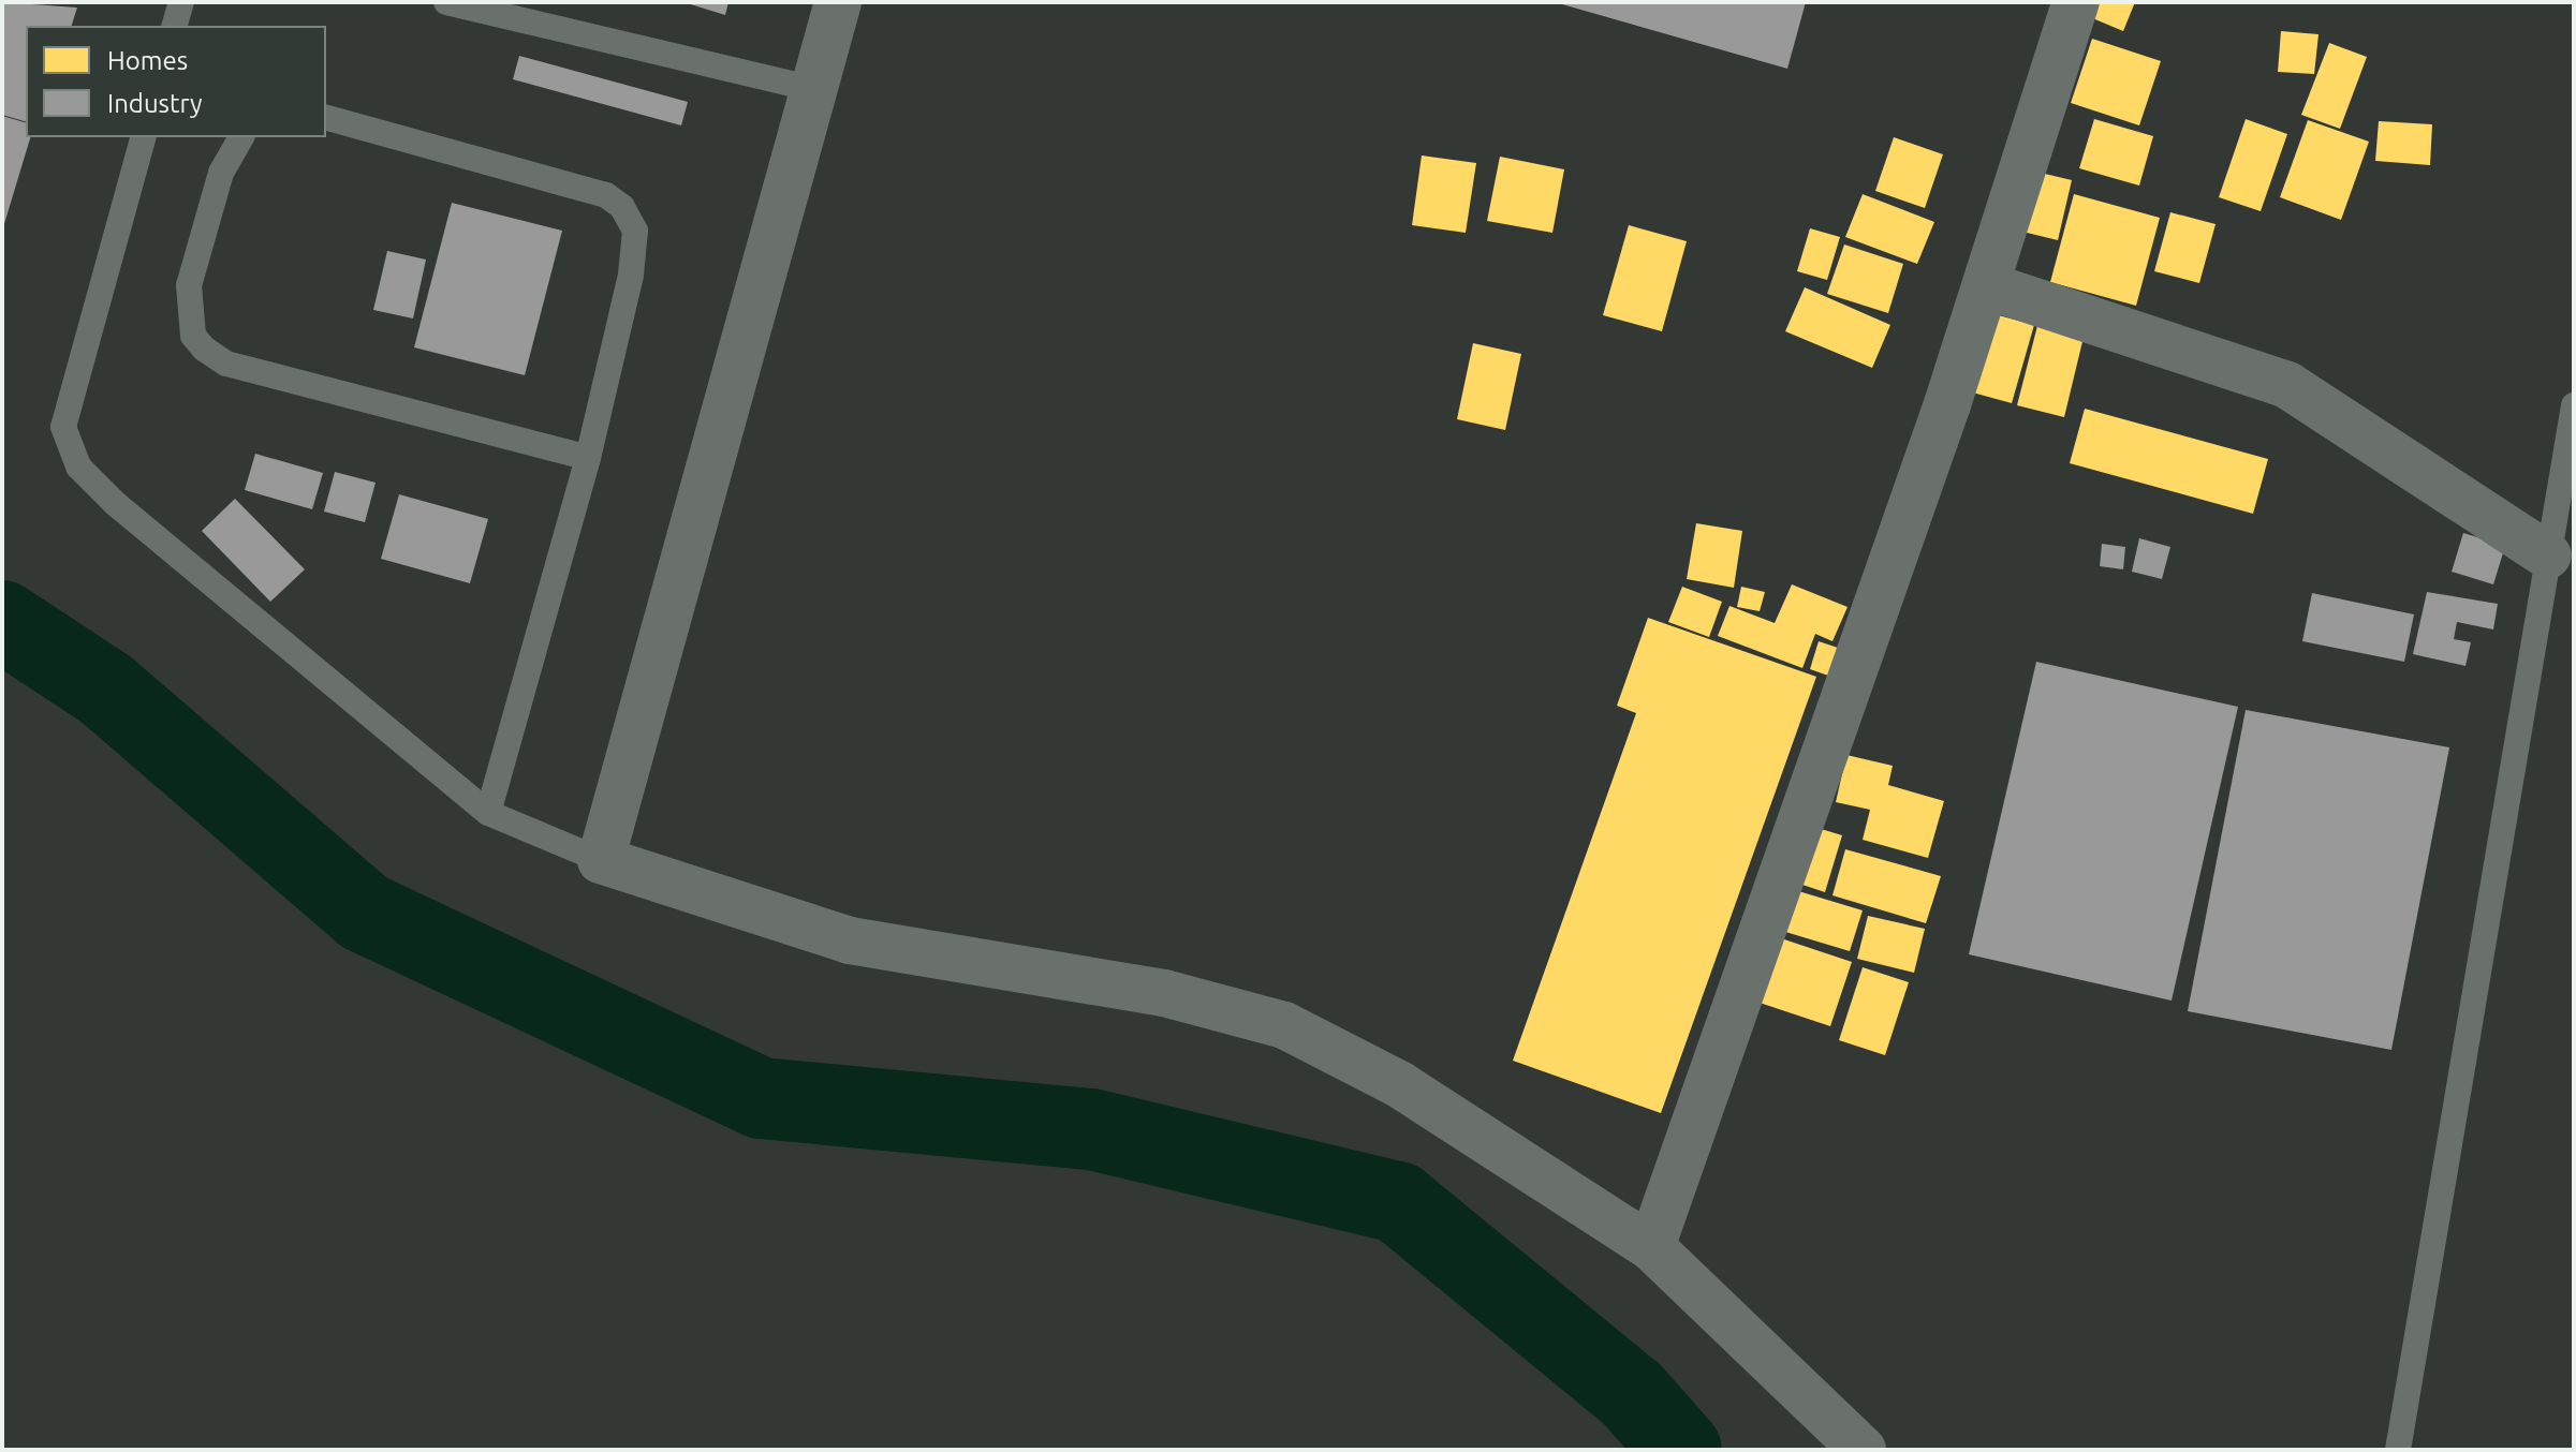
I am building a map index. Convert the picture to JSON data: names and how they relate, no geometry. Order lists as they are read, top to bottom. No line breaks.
{"legend":["Homes","Industry"]}
